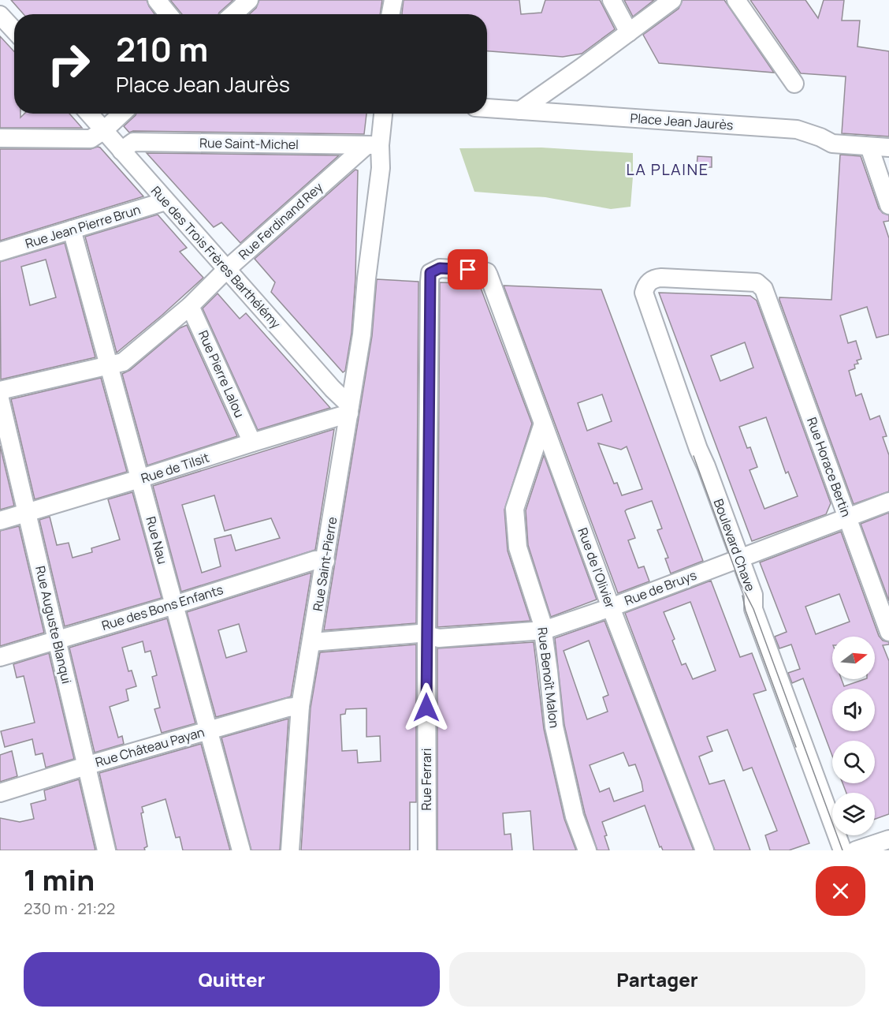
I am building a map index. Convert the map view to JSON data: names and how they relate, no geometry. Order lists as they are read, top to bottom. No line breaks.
{"streets":{"street":["Place Jean Jaurès","Rue Saint-Michel","Rue Ferdinand Rey","Rue Jean Pierre Brun","Rue des Trois Frères Barthélémy","Rue Pierre Lalou","Rue Horace Bertin","Rue de Tilsit","Rue Nau","Boulevard Chave","Rue Saint-Pierre","Rue de l'Olivier","Rue de Bruys","Rue des Bons Enfants","Rue Auguste Blanqui","Rue Benoît Malon","Rue Château Payan","Rue Ferrari"]},"crossings":[["Rue Saint-Michel","Rue Ferdinand Rey"],["Rue Saint-Michel","Rue des Trois Frères Barthélémy"],["Rue Saint-Michel","Rue Saint-Pierre"],["Rue Ferdinand Rey","Rue des Trois Frères Barthélémy"],["Rue Ferdinand Rey","Rue Pierre Lalou"],["Rue Ferdinand Rey","Rue Nau"],["Rue Ferdinand Rey","Rue Saint-Pierre"],["Rue Jean Pierre Brun","Rue des Trois Frères Barthélémy"],["Rue Jean Pierre Brun","Rue Nau"],["Rue des Trois Frères Barthélémy","Rue de Tilsit"],["Rue des Trois Frères Barthélémy","Rue Saint-Pierre"],["Rue Pierre Lalou","Rue de Tilsit"],["Rue Horace Bertin","Boulevard Chave"],["Rue Horace Bertin","Rue de Bruys"],["Rue de Tilsit","Rue Nau"],["Rue de Tilsit","Rue Saint-Pierre"],["Rue de Tilsit","Rue Auguste Blanqui"],["Rue Nau","Rue des Bons Enfants"],["Rue Nau","Rue Château Payan"],["Boulevard Chave","Rue de Bruys"],["Rue Saint-Pierre","Rue de Bruys"],["Rue Saint-Pierre","Rue des Bons Enfants"],["Rue Saint-Pierre","Rue Château Payan"],["Rue de l'Olivier","Rue de Bruys"],["Rue de l'Olivier","Rue Benoît Malon"],["Rue de l'Olivier","Rue Ferrari"],["Rue de Bruys","Rue Benoît Malon"],["Rue de Bruys","Rue Ferrari"],["Rue des Bons Enfants","Rue Auguste Blanqui"],["Rue Auguste Blanqui","Rue Château Payan"]],"districts":["LA PLAINE"],"north":"right","page":{"turn":["210 m","Place Jean Jaurès"],"heading":["1 min","230 m · 21:22"],"buttons":["Quitter","Partager"]}}
